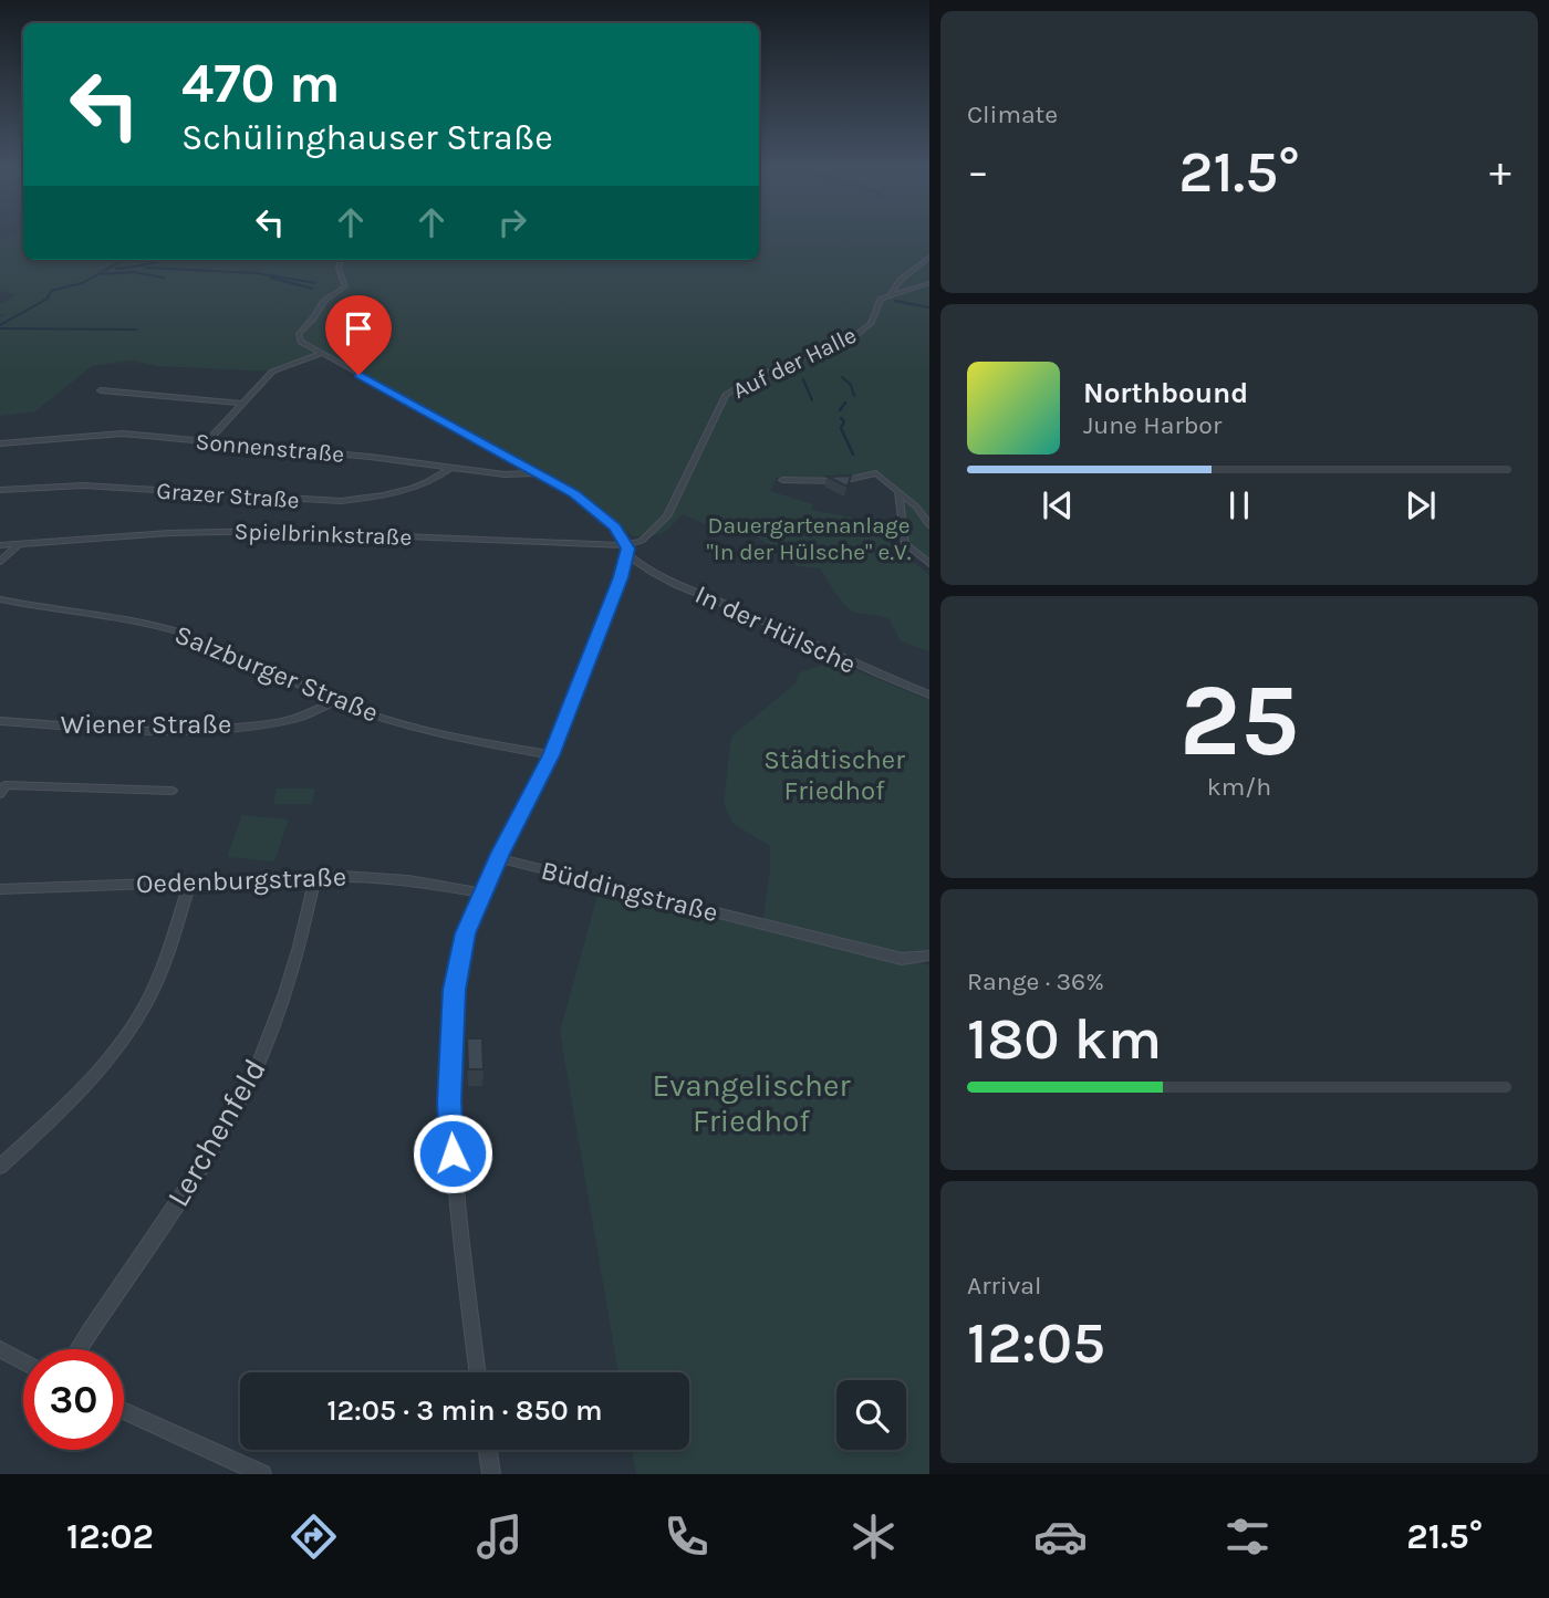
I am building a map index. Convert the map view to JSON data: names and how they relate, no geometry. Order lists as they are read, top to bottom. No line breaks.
{"streets":{"street":["Auf der Halle","Sonnenstraße","Grazer Straße","Spielbrinkstraße","In der Hülsche","Salzburger Straße","Wiener Straße","Oedenburgstraße","Büddingstraße","Lerchenfeld"]},"crossings":[["Auf der Halle","Spielbrinkstraße"],["Auf der Halle","In der Hülsche"],["Auf der Halle","Büddingstraße"],["Sonnenstraße","Grazer Straße"],["Sonnenstraße","In der Hülsche"],["Spielbrinkstraße","In der Hülsche"],["Spielbrinkstraße","Büddingstraße"],["In der Hülsche","Büddingstraße"],["Salzburger Straße","Wiener Straße"],["Salzburger Straße","Büddingstraße"],["Oedenburgstraße","Büddingstraße"],["Oedenburgstraße","Lerchenfeld"]],"parks":["Dauergartenanlage \"In der Hülsche\" e.V.","Städtischer Friedhof","Evangelischer Friedhof"],"page":{"tile":["Climate",["25","km/h"],["Range · 36%","180 km"],["Arrival","12:05"]],"turn":["470 m","Schülinghauser Straße"],"heat":["−","21.5°","+"],"song":["Northbound","June Harbor"],"limit":"30","trip":"12:05 · 3 min · 850 m","tabs":["12:02","21.5°"]}}
